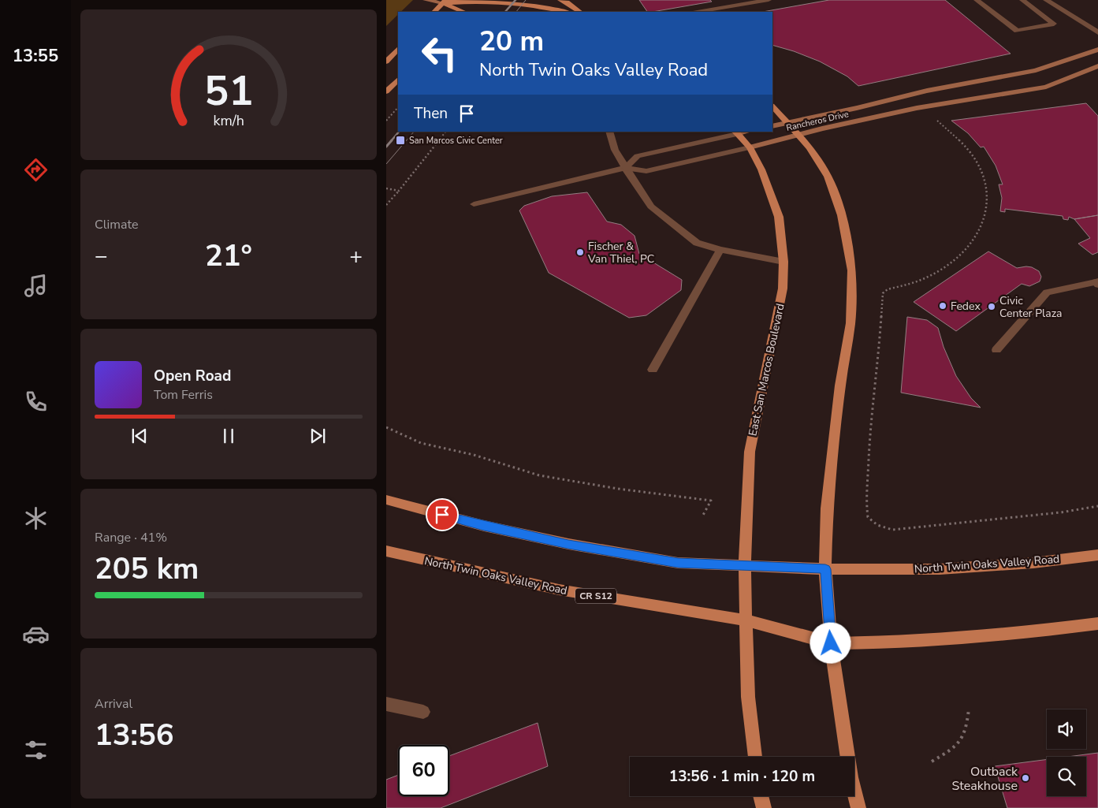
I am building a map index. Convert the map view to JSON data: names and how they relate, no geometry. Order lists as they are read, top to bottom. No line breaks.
{"streets":{"main road":["Rancheros Drive","East San Marcos Boulevard","North Twin Oaks Valley Road","CR S12"]},"crossings":[["Rancheros Drive","East San Marcos Boulevard"],["East San Marcos Boulevard","North Twin Oaks Valley Road"]],"places":{"transit":["San Marcos Civic Center"],"other":["Fischer & Van Thiel, PC","Fedex","Civic Center Plaza","Outback Steakhouse"]},"page":{"tabs":"13:55","turn":["20 m","North Twin Oaks Valley Road"],"then":"Then","tile":["Climate",["Range · 41%","205 km"],["Arrival","13:56"]],"heat":["−","21°","+"],"song":["Open Road","Tom Ferris"],"limit":"60","trip":"13:56 · 1 min · 120 m","gauge":["51","km/h"]}}
